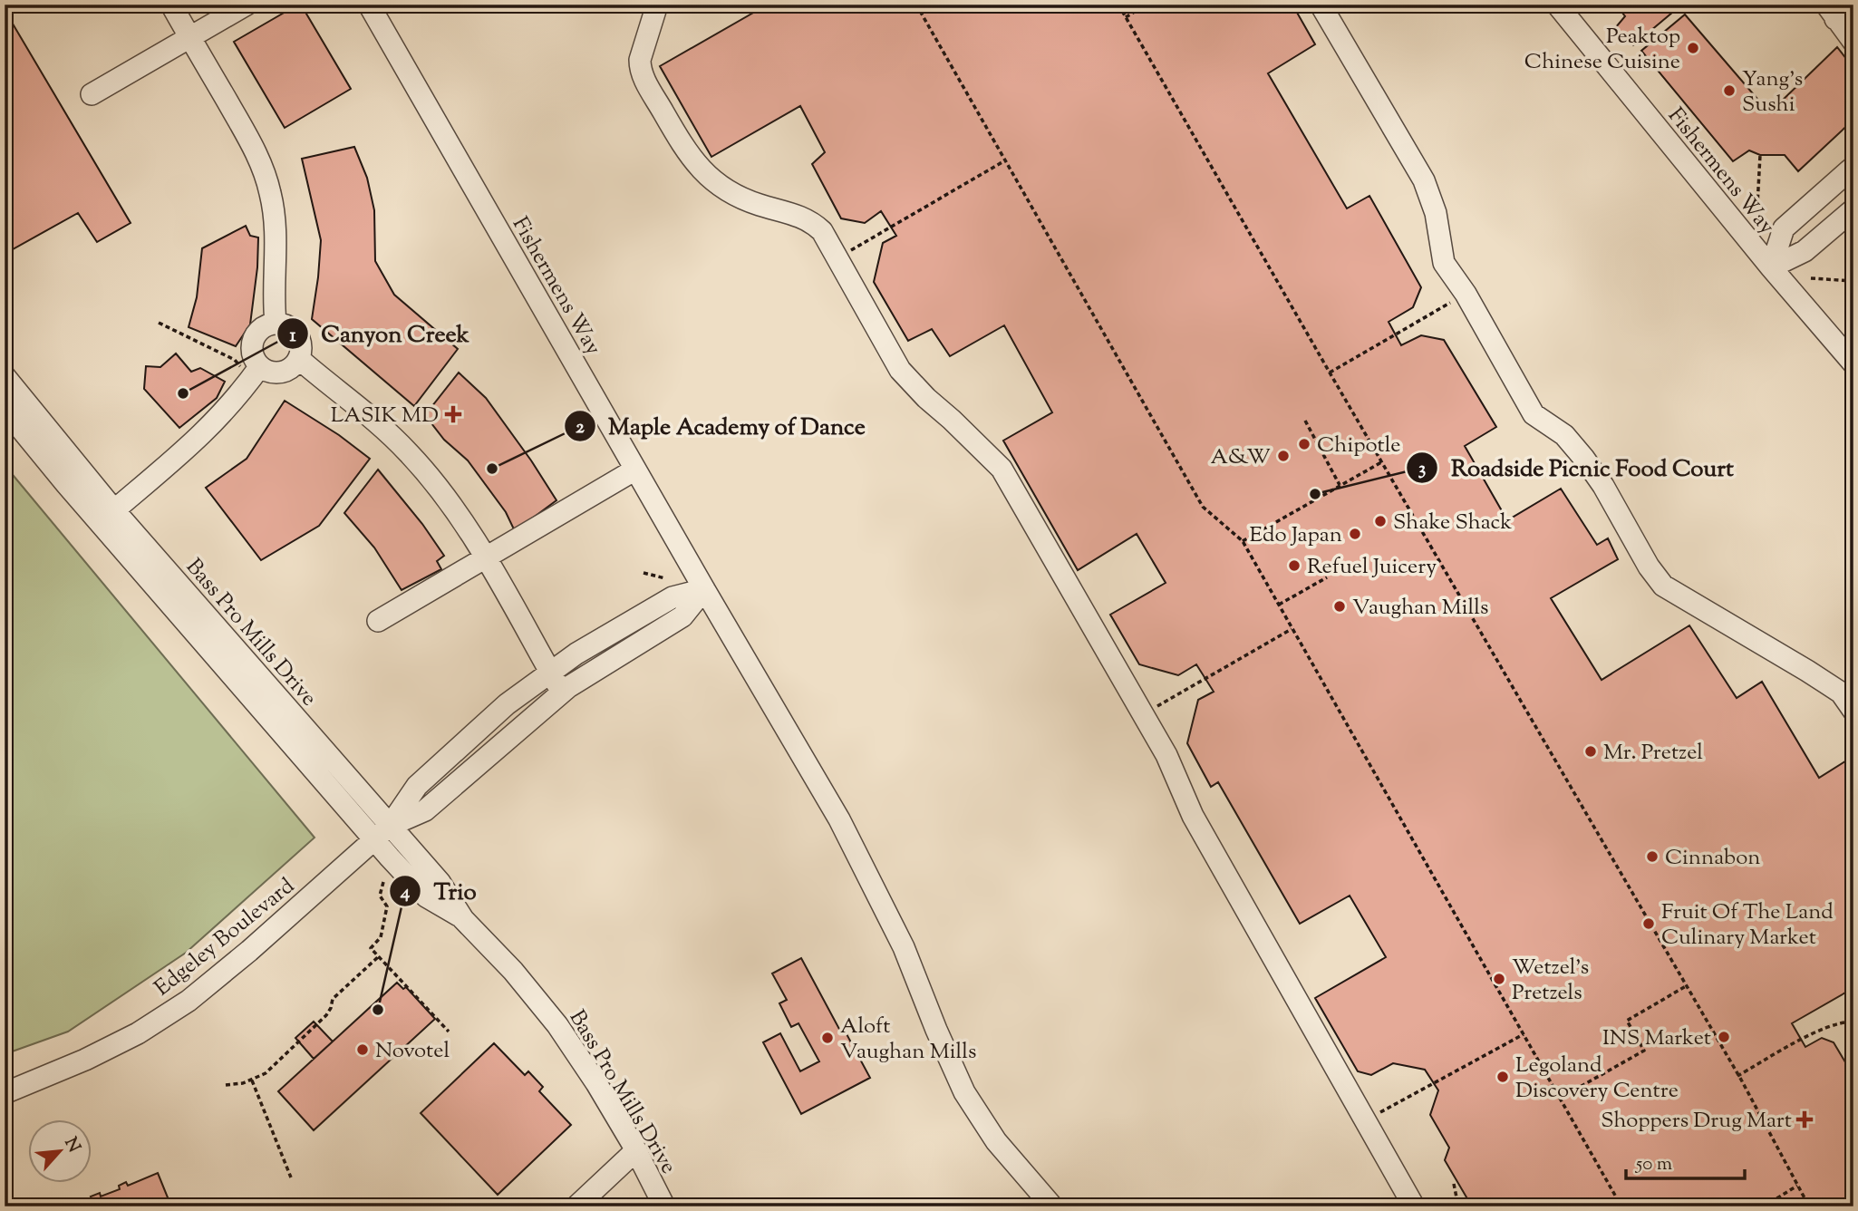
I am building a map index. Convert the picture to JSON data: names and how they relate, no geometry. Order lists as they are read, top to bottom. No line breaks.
{"streets":{"street":["Fishermens Way","Bass Pro Mills Drive","Edgeley Boulevard"]},"crossings":[["Bass Pro Mills Drive","Edgeley Boulevard"]],"places":{"other":["Peaktop Chinese Cuisine","Yang's Sushi","Canyon Creek","Chipotle","A&W","Maple Academy of Dance","Roadside Picnic Food Court","Shake Shack","Edo Japan","Refuel Juicery","Vaughan Mills","Mr. Pretzel","Cinnabon","Fruit Of The Land Culinary Market","Wetzel's Pretzels","Trio","INS Market","Aloft Vaughan Mills","Novotel","Legoland Discovery Centre"],"health":["LASIK MD","Shoppers Drug Mart"]},"scale_bar":"50 m","north":"top right"}
